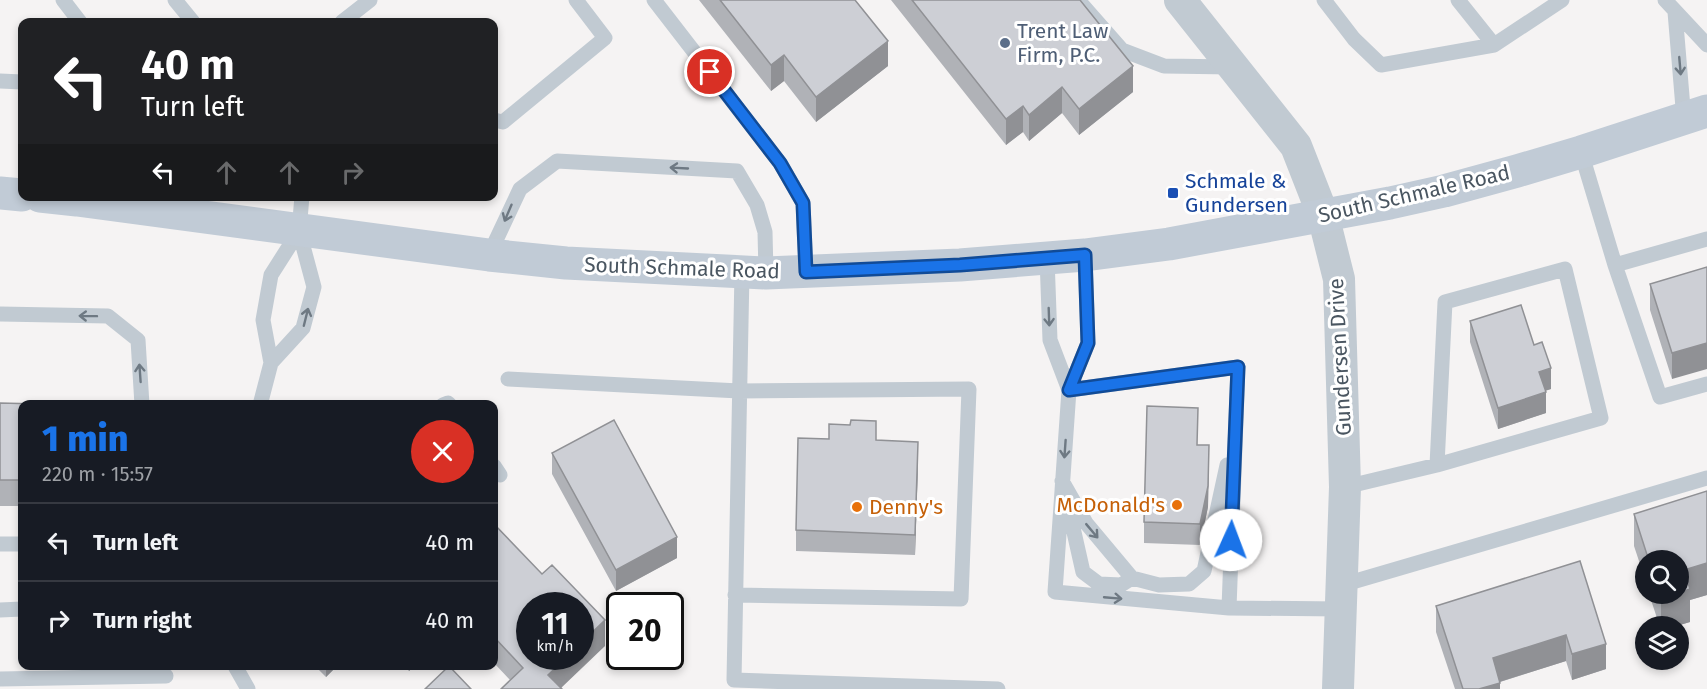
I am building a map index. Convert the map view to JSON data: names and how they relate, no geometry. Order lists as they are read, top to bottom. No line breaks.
{"streets":{"main road":["South Schmale Road"],"street":["Gundersen Drive"]},"crossings":[["South Schmale Road","Gundersen Drive"]],"places":{"other":["Trent Law Firm, P.C.","McDonald's","Denny's"],"transit":["Schmale & Gundersen"]},"page":{"turn":["40 m","Turn left"],"heading":["1 min","220 m · 15:57"],"list":[{"name":"Turn left","value":"40 m"},{"name":"Turn right","value":"40 m"}],"speed":"11 km/h","limit":"20"}}
